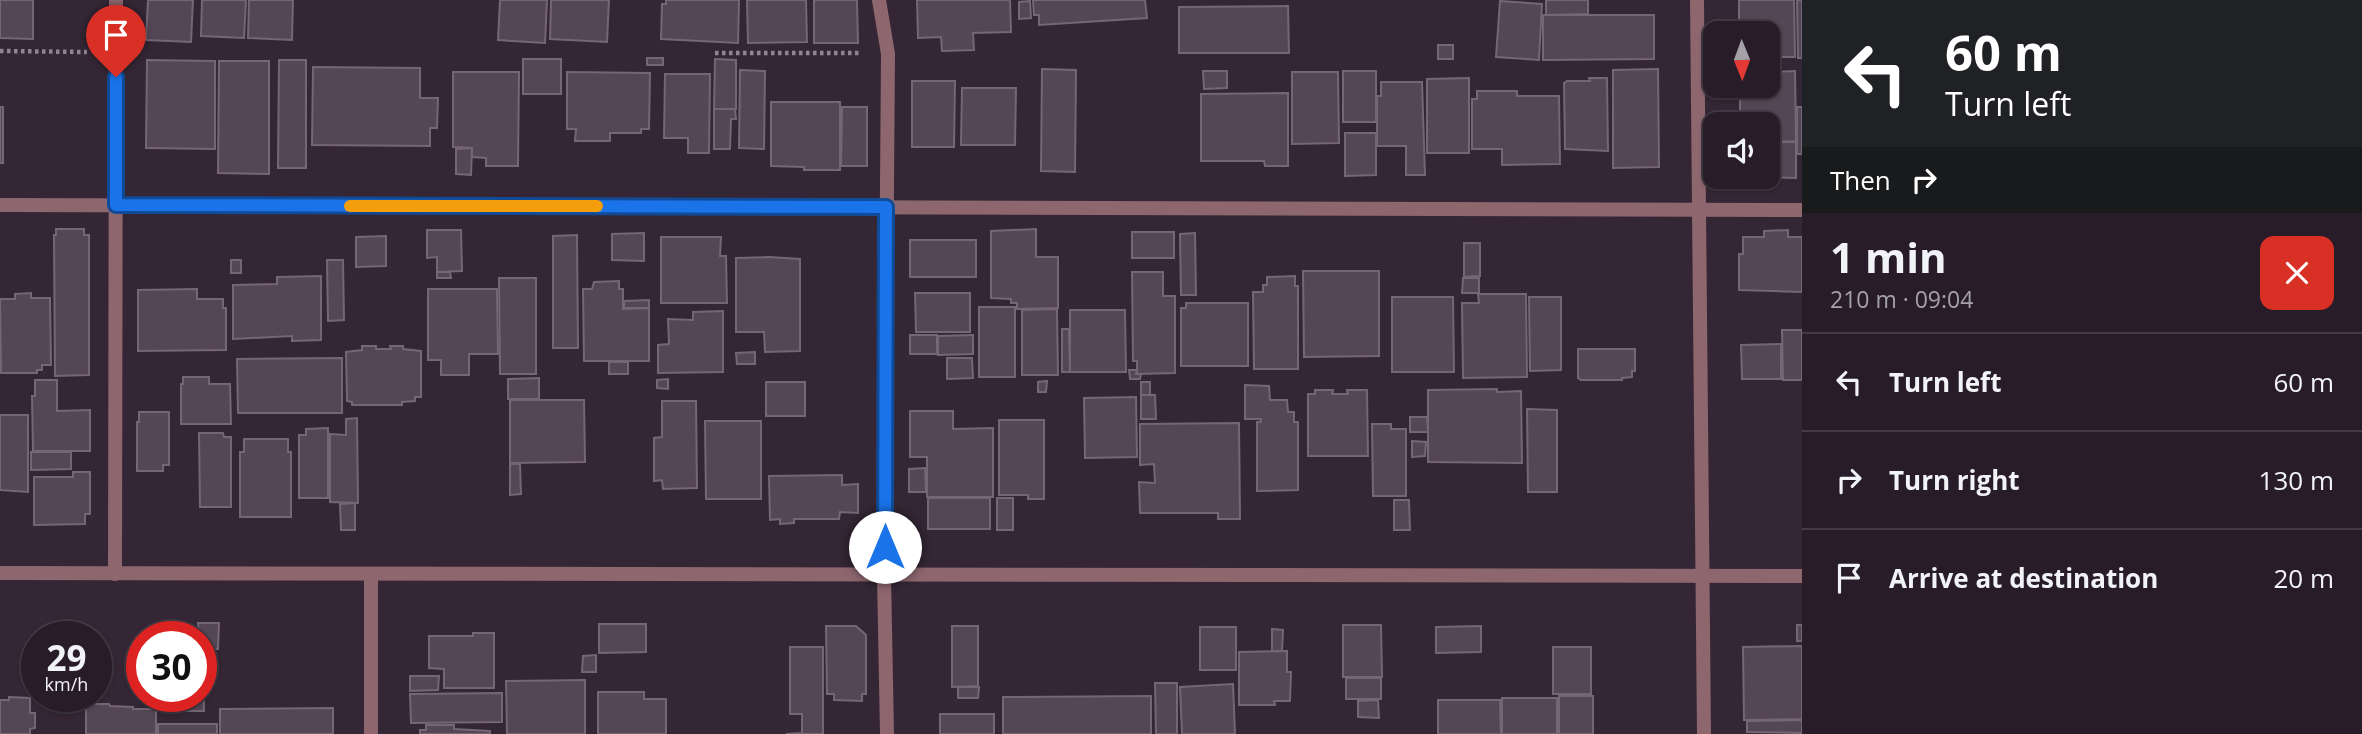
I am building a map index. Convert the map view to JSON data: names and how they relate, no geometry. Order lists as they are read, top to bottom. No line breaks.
{"north":"bottom","page":{"turn":["60 m","Turn left"],"then":"Then","heading":["1 min","210 m · 09:04"],"list":[{"name":"Turn left","value":"60 m"},{"name":"Turn right","value":"130 m"},{"name":"Arrive at destination","value":"20 m"}],"speed":"29 km/h","limit":"30"}}
